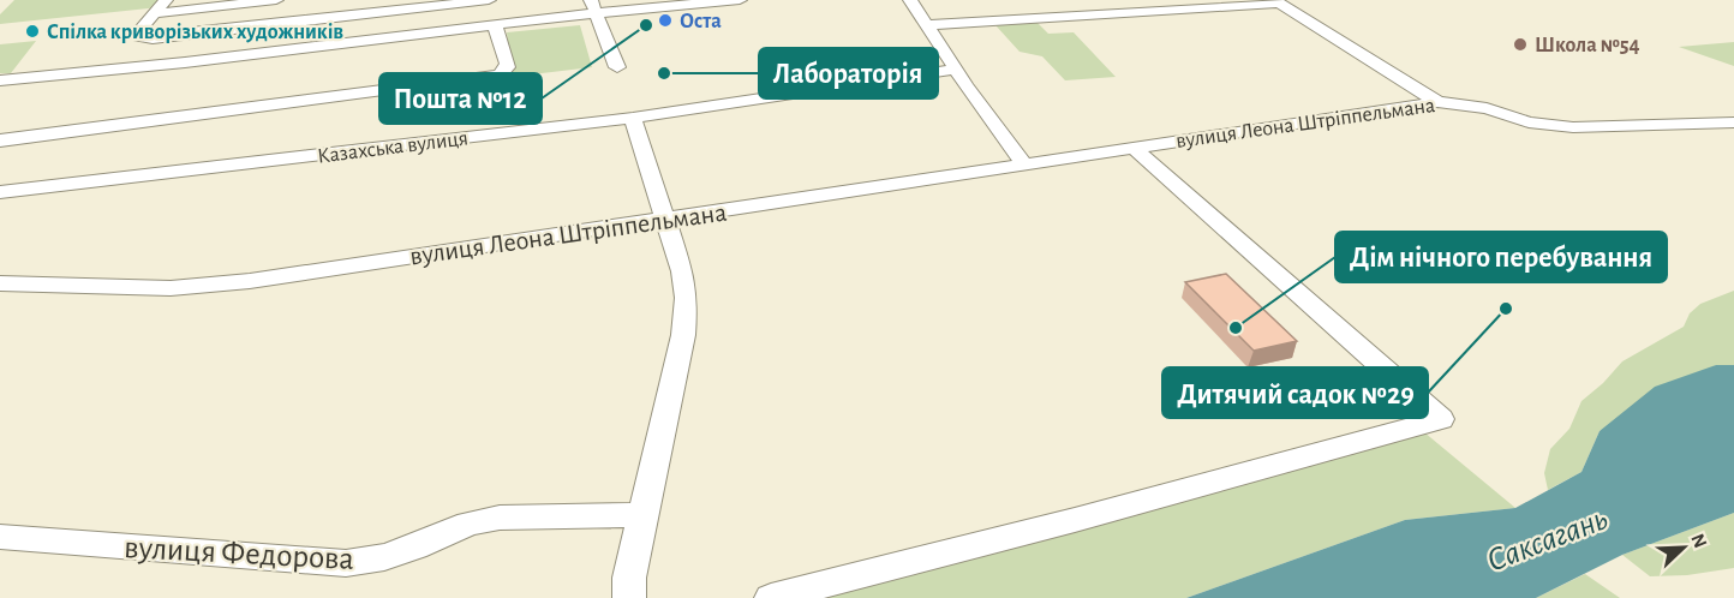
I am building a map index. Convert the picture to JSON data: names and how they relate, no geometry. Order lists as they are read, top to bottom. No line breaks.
{"streets":{"street":["вулиця Леона Штріппельмана","Казахська вулиця","вулиця Федорова"]},"water":["Саксагань"],"places":["Оста","Пошта №12","Спілка криворізьких художників","Школа №54","Лабораторія","Дитячий садок №29","Дім нічного перебування"],"north":"top right"}
